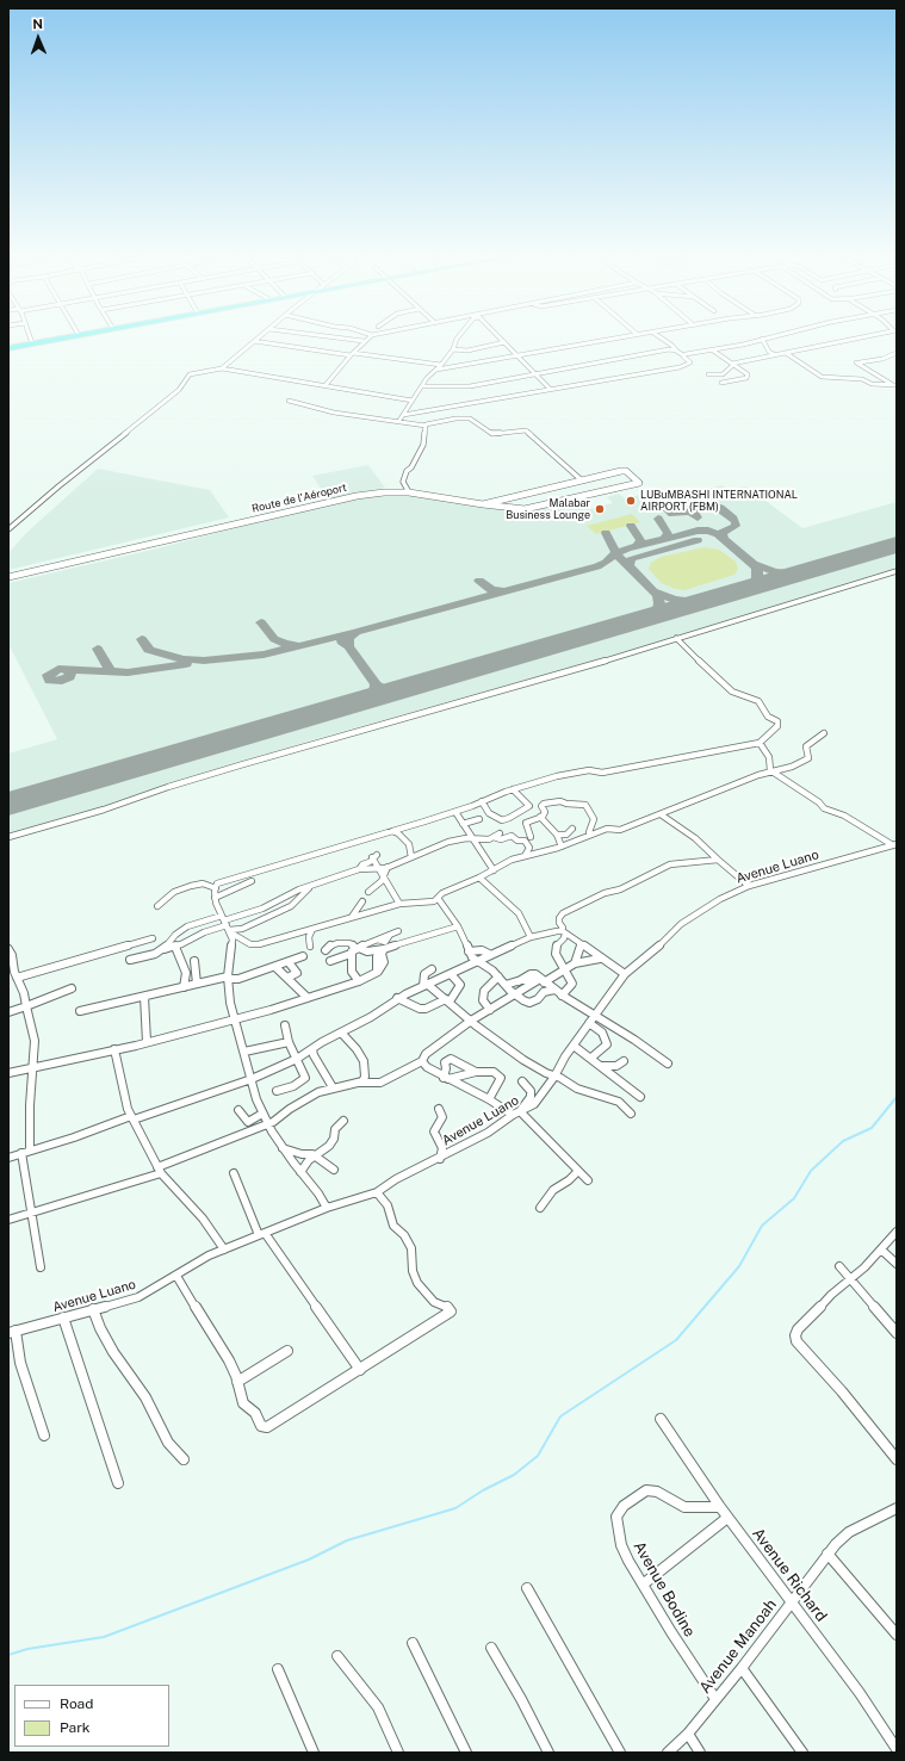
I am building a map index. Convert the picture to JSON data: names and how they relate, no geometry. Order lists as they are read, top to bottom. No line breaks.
{"streets":{"main road":["Route de l'Aéroport"],"street":["Avenue Luano","Avenue Richard","Avenue Bodine","Avenue Manoah"]},"crossings":[["Avenue Richard","Avenue Bodine"],["Avenue Richard","Avenue Manoah"],["Avenue Bodine","Avenue Manoah"]],"places":["LUBuMBASHI INTERNATIONAL AIRPORT (FBM)","Malabar Business Lounge"],"legend":["Road","Park"],"north":"top"}
